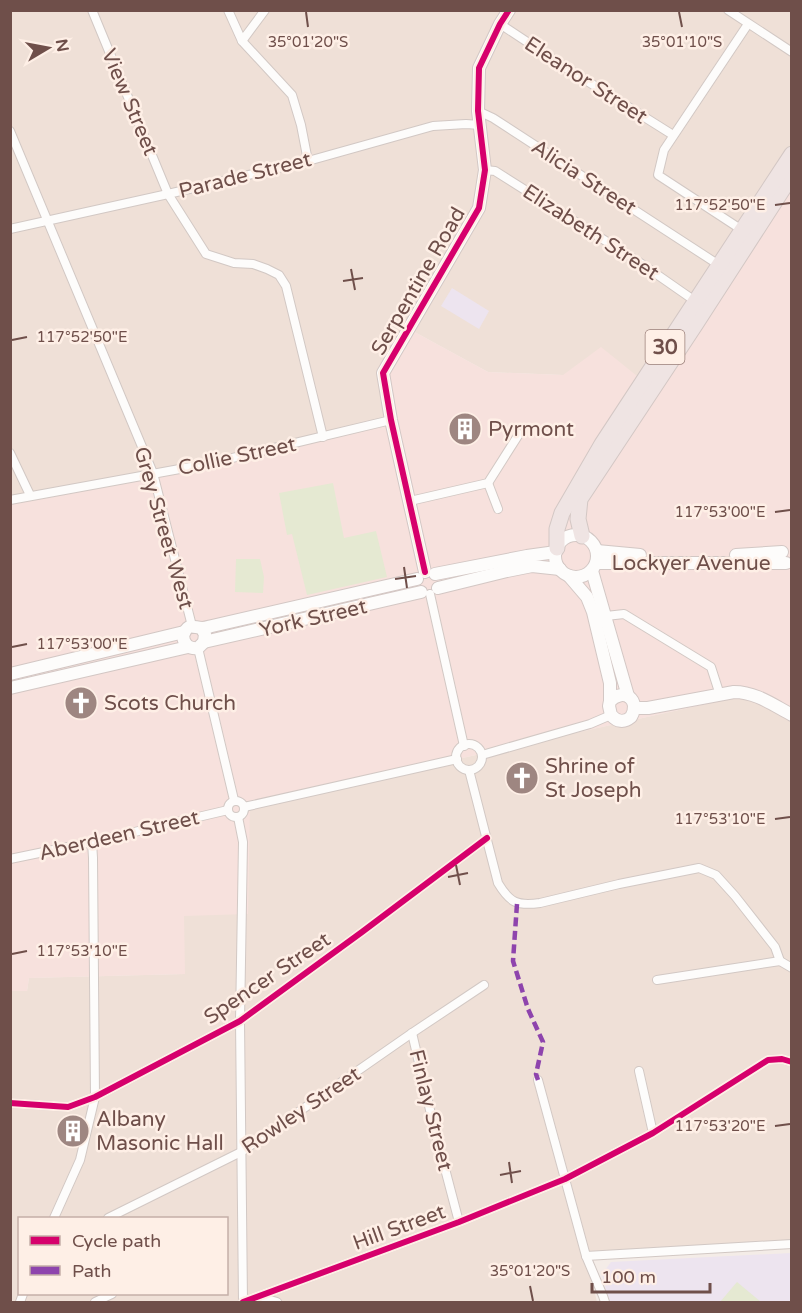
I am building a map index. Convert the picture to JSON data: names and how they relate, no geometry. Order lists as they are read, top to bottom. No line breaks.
{"streets":{"highway":["30"],"main road":["Serpentine Road","Lockyer Avenue","York Street"],"street":["Eleanor Street","View Street","Parade Street","Alicia Street","Elizabeth Street","Collie Street","Grey Street West","Aberdeen Street","Spencer Street","Rowley Street","Finlay Street","Hill Street"]},"crossings":[["Eleanor Street","Serpentine Road"],["View Street","Parade Street"],["View Street","Collie Street"],["Parade Street","Serpentine Road"],["Parade Street","Grey Street West"],["Alicia Street","Serpentine Road"],["Alicia Street","30"],["Elizabeth Street","Serpentine Road"],["Elizabeth Street","30"],["Serpentine Road","Collie Street"],["Serpentine Road","York Street"],["30","Lockyer Avenue"],["30","York Street"],["Collie Street","Grey Street West"],["Grey Street West","York Street"],["Lockyer Avenue","York Street"],["Rowley Street","Finlay Street"],["Finlay Street","Hill Street"]],"places":{"building":["Pyrmont","Albany Masonic Hall"],"church":["Scots Church","Shrine of St Joseph"]},"legend":["Cycle path","Path"],"scale_bar":"100 m","north":"right","coordinates":["35°01'10\"S","35°01'20\"S","117°52'50\"E","117°53'00\"E","117°53'10\"E","117°53'20\"E"]}
